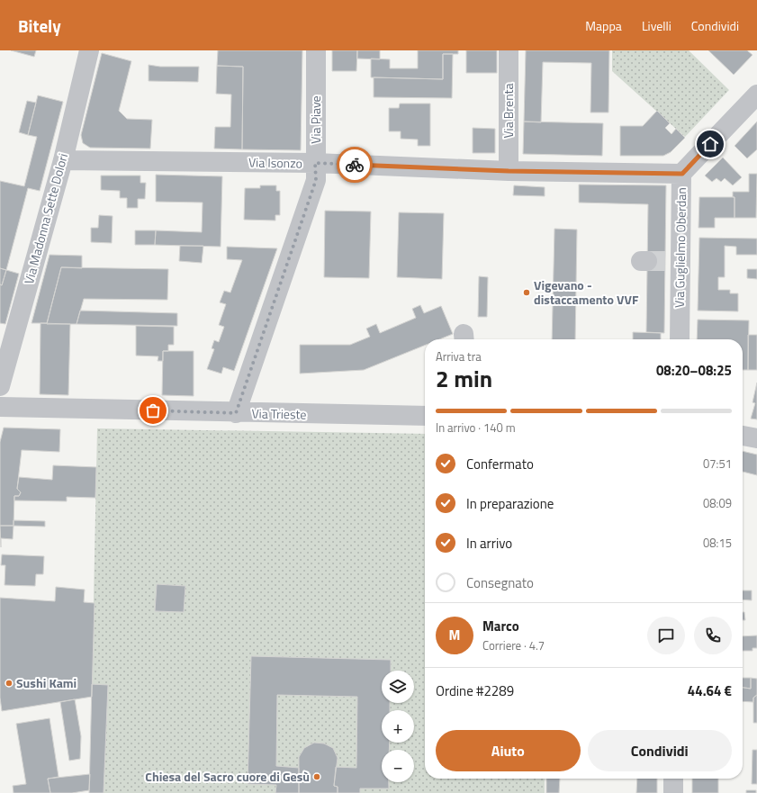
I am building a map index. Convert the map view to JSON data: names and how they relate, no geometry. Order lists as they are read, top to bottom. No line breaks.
{"streets":{"street":["Via Brenta","Via Piave","Via Isonzo","Via Madonna Sette Dolori","Via Guglielmo Oberdan","Via Trieste"]},"crossings":[["Via Brenta","Via Isonzo"],["Via Piave","Via Isonzo"],["Via Piave","Via Trieste"],["Via Isonzo","Via Madonna Sette Dolori"],["Via Isonzo","Via Guglielmo Oberdan"]],"places":["Vigevano - distaccamento VVF","Sushi Kami","Chiesa del Sacro cuore di Gesù"],"page":{"header":"Bitely","nav":["Mappa","Livelli","Condividi"],"heading":["2 min","Arriva tra","08:20–08:25"],"panel":["Marco","Corriere · 4.7","Ordine #2289","44.64 €"],"bar":"In arrivo · 140 m","list":[["Confermato","07:51"],["In preparazione","08:09"],["In arrivo","08:15"],"Consegnato"],"round":"M","map_buttons":["+","−"],"buttons":["Aiuto","Condividi"]}}
